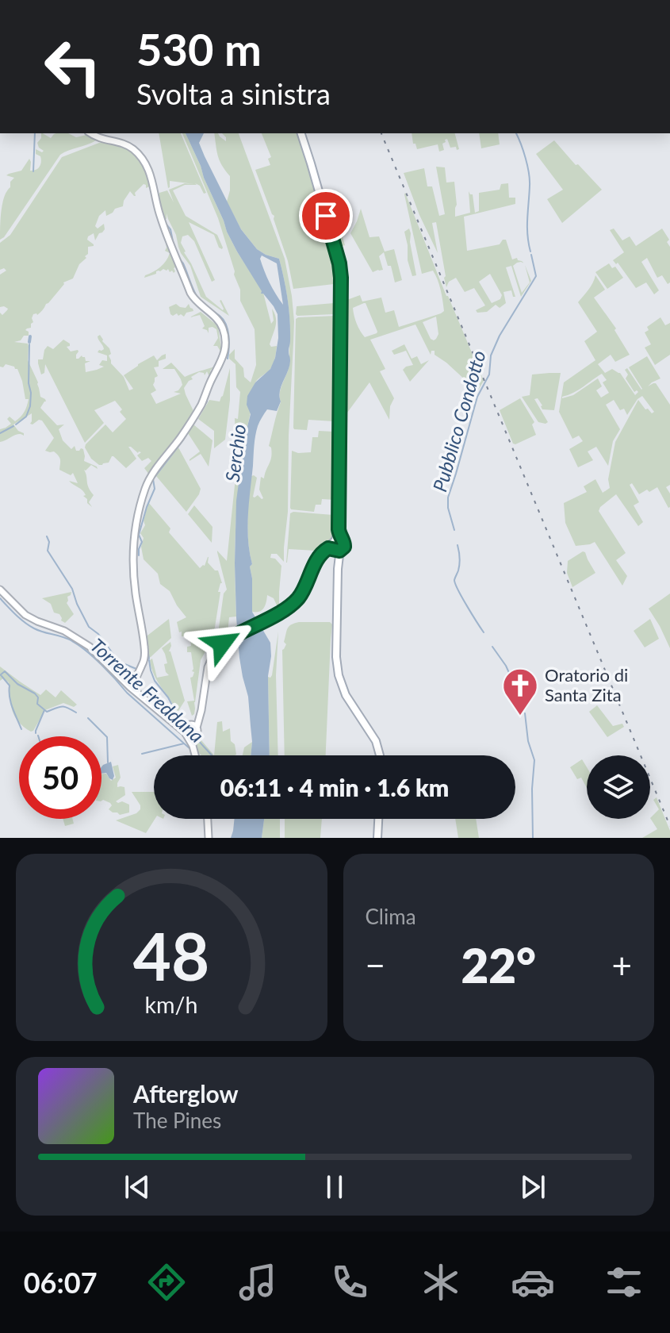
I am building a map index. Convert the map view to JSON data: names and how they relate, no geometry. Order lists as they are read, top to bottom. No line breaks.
{"water":["Pubblico Condotto","Serchio","Torrente Freddana"],"places":{"church":["Oratorio di Santa Zita"]},"page":{"turn":["530 m","Svolta a sinistra"],"limit":"50","trip":"06:11 · 4 min · 1.6 km","tile":"Clima","heat":["−","22°","+"],"song":["Afterglow","The Pines"],"tabs":"06:07","gauge":["48","km/h"]}}
